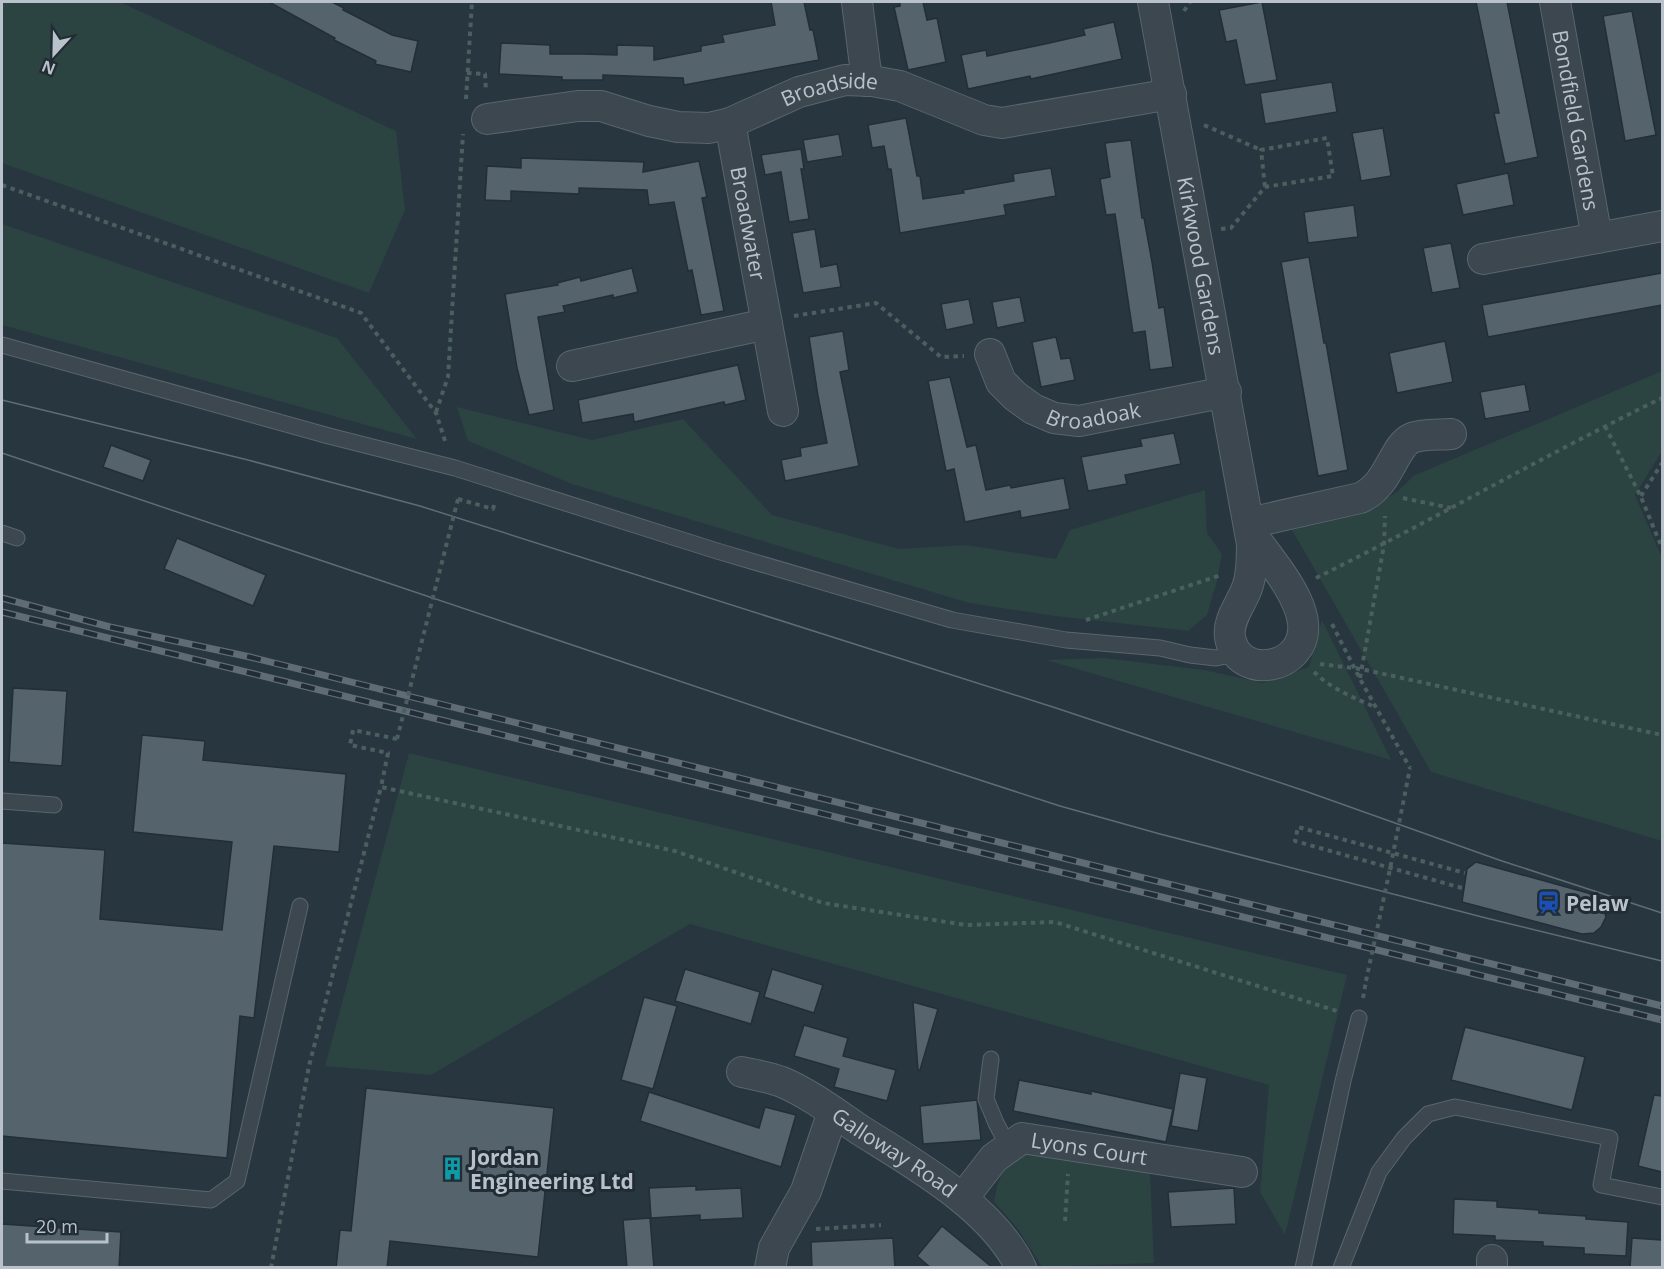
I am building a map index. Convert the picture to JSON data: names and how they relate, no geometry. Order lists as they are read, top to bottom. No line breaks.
{"streets":{"street":["Broadside","Bondfield Gardens","Broadwater","Kirkwood Gardens","Broadoak","Lyons Court","Galloway Road"]},"crossings":[["Broadside","Broadwater"],["Broadside","Kirkwood Gardens"],["Kirkwood Gardens","Broadoak"],["Lyons Court","Galloway Road"]],"places":{"station":["Pelaw"],"building":["Jordan Engineering Ltd"]},"scale_bar":"20 m","north":"bottom"}
